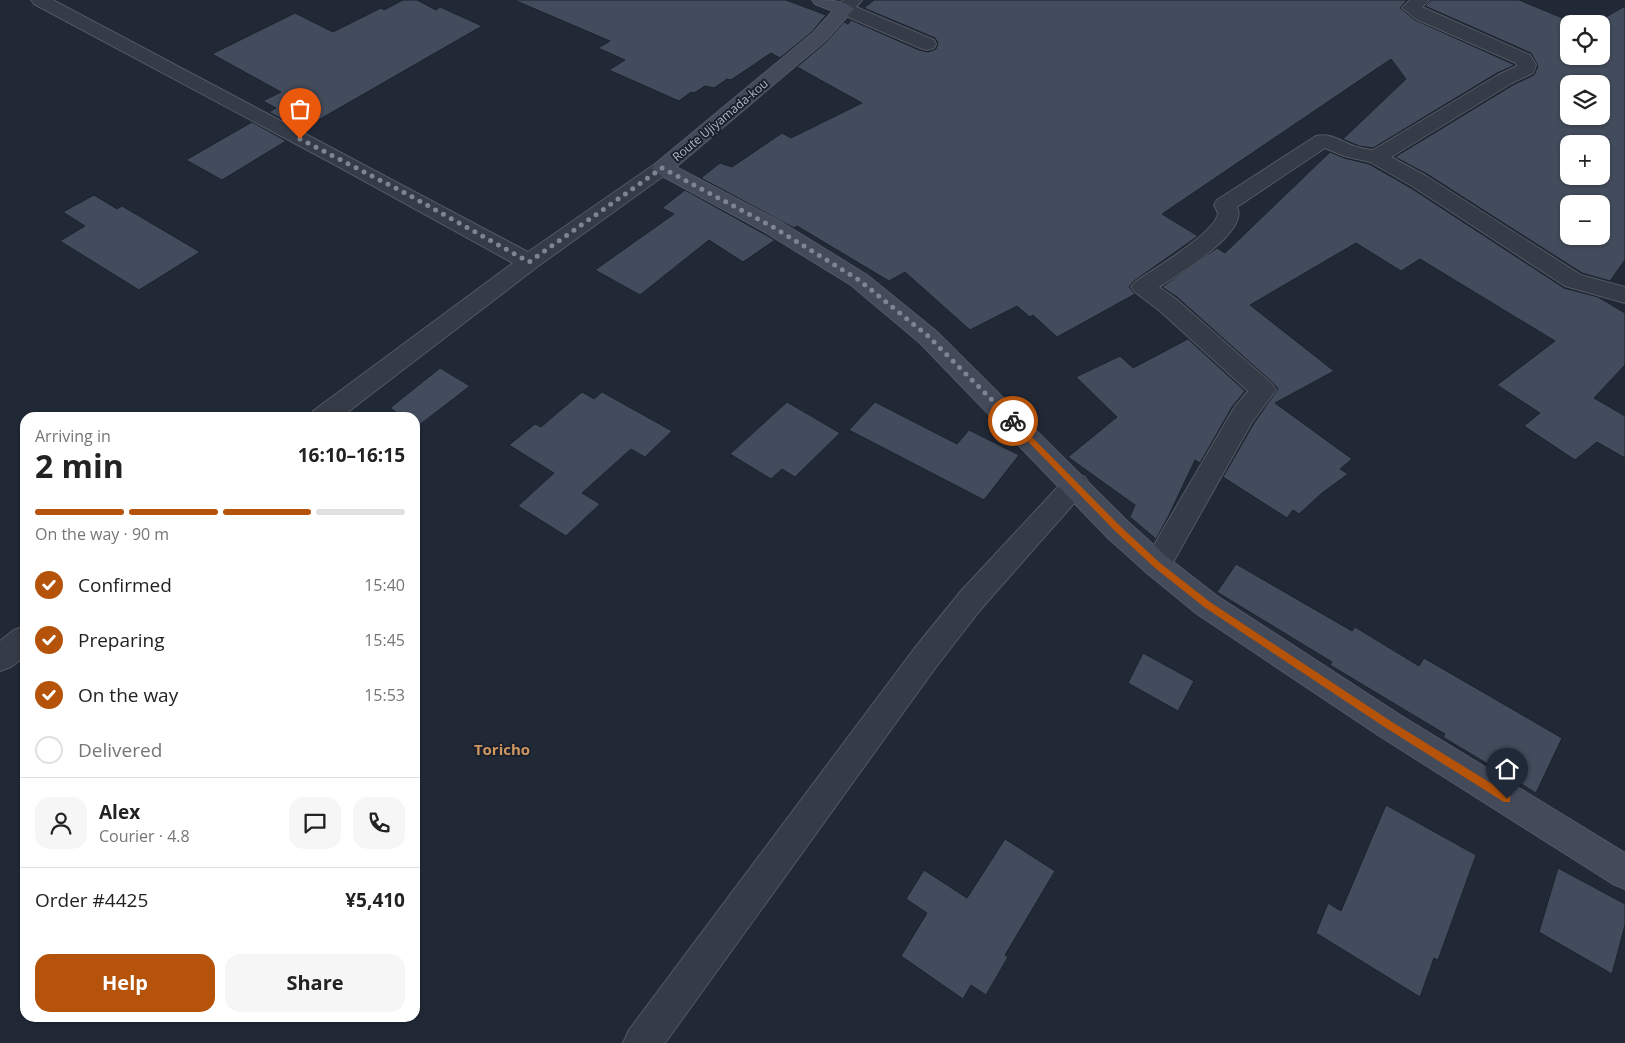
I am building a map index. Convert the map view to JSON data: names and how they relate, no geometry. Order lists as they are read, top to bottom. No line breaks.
{"streets":{"main road":["Route Ujiyamada-kou"]},"districts":["Toricho"],"page":{"map_buttons":["+","−"],"heading":["2 min","Arriving in","16:10–16:15"],"panel":["Alex","Courier · 4.8","Order #4425","¥5,410"],"bar":"On the way · 90 m","list":[["Confirmed","15:40"],["Preparing","15:45"],["On the way","15:53"],"Delivered"],"buttons":["Help","Share"]}}
